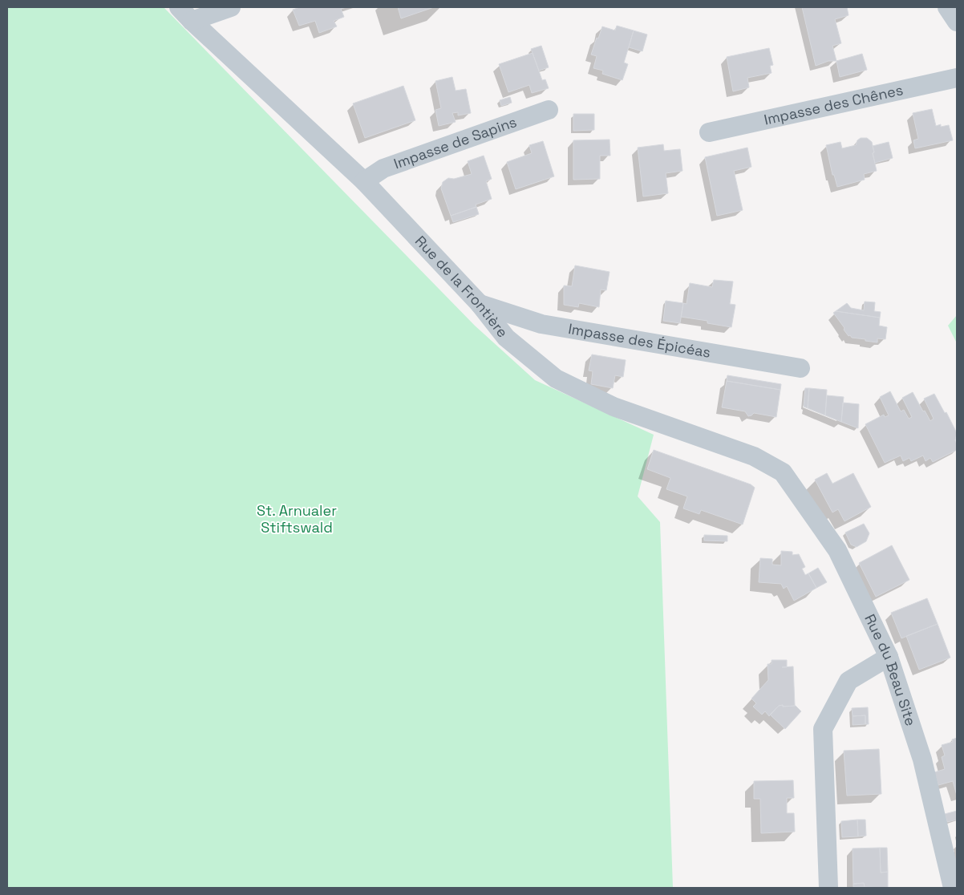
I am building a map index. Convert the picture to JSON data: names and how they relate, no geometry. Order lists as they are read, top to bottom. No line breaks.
{"streets":{"street":["Impasse des Chênes","Impasse de Sapins","Rue de la Frontière","Impasse des Épicéas","Rue du Beau Site"]},"crossings":[["Impasse de Sapins","Rue de la Frontière"],["Rue de la Frontière","Impasse des Épicéas"],["Rue de la Frontière","Rue du Beau Site"]],"parks":["St. Arnualer Stiftswald"]}
